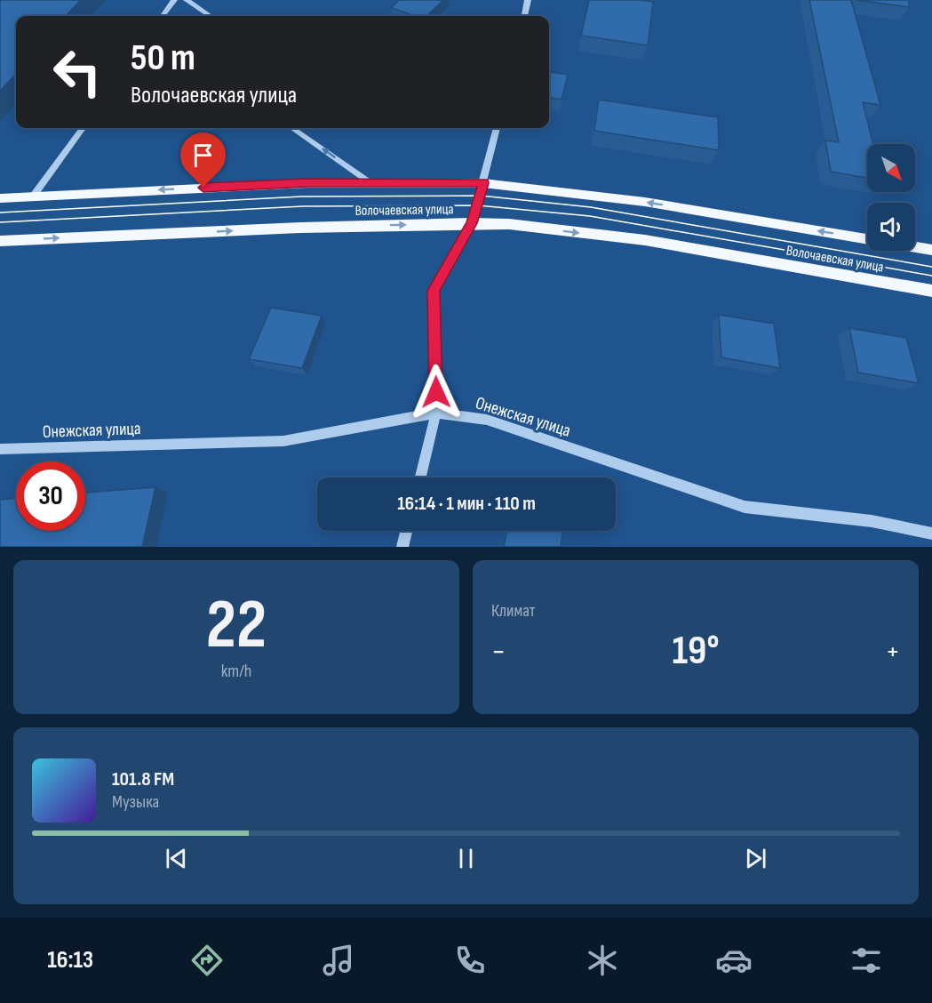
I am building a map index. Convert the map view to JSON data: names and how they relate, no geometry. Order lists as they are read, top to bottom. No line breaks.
{"streets":{"main road":["Волочаевская улица"],"street":["Онежская улица"]},"north":"bottom right","page":{"turn":["50 m","Волочаевская улица"],"limit":"30","trip":"16:14 · 1 мин · 110 m","tile":[["22","km/h"],"Климат"],"heat":["−","19°","+"],"song":["101.8 FM","Музыка"],"tabs":"16:13"}}
